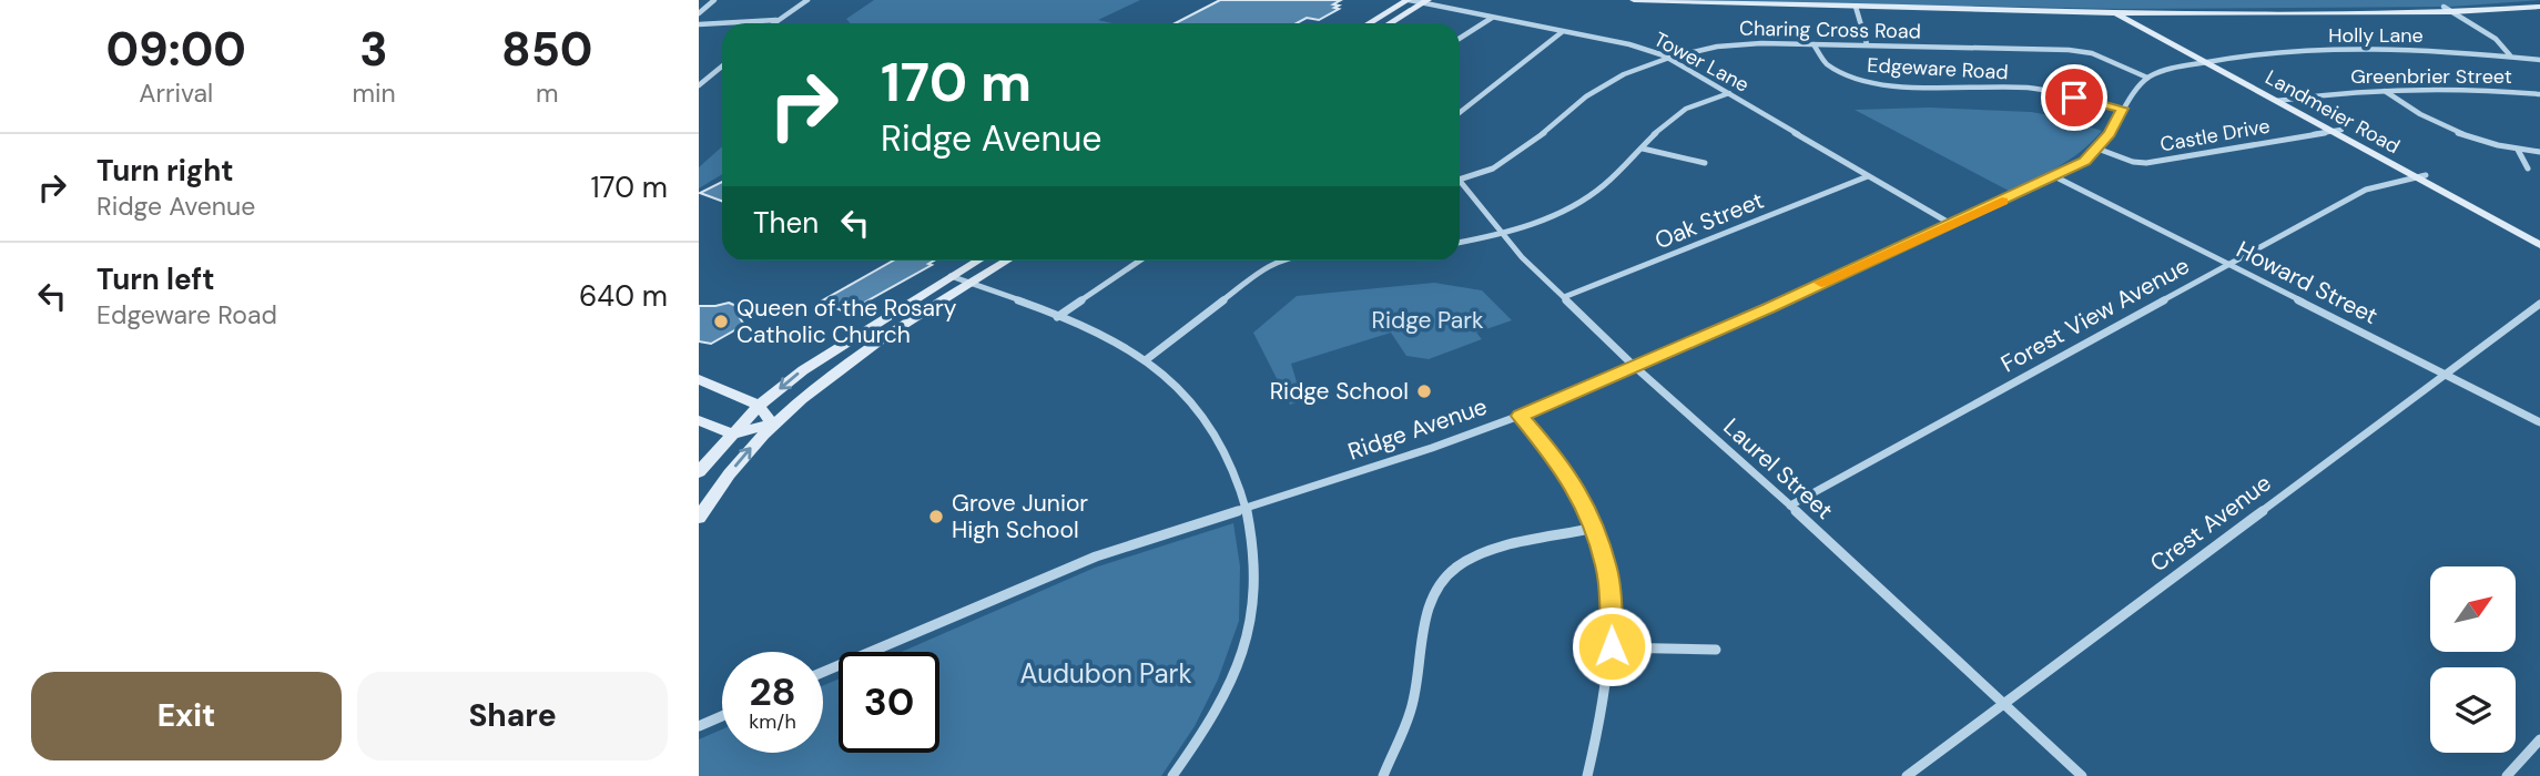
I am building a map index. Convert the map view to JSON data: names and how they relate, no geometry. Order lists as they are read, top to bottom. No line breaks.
{"streets":{"street":["Charing Cross Road","Holly Lane","Tower Lane","Edgeware Road","Greenbrier Street","Landmeier Road","Castle Drive","Oak Street","Howard Street","Forest View Avenue","Ridge Avenue","Laurel Street","Crest Avenue"]},"crossings":[["Charing Cross Road","Tower Lane"],["Charing Cross Road","Edgeware Road"],["Charing Cross Road","Ridge Avenue"],["Holly Lane","Landmeier Road"],["Tower Lane","Oak Street"],["Tower Lane","Ridge Avenue"],["Edgeware Road","Ridge Avenue"],["Greenbrier Street","Landmeier Road"],["Landmeier Road","Castle Drive"],["Landmeier Road","Forest View Avenue"],["Castle Drive","Ridge Avenue"],["Oak Street","Laurel Street"],["Howard Street","Forest View Avenue"],["Howard Street","Ridge Avenue"],["Howard Street","Crest Avenue"],["Forest View Avenue","Laurel Street"],["Ridge Avenue","Laurel Street"],["Laurel Street","Crest Avenue"]],"parks":["Ridge Park","Audubon Park"],"places":["Queen of the Rosary Catholic Church","Ridge School","Grove Junior High School"],"north":"top right","page":{"eta":["09:00","Arrival","3","min","850","m"],"turn":["170 m","Ridge Avenue"],"list":[{"name":"Turn right","note":"Ridge Avenue","value":"170 m"},{"name":"Turn left","note":"Edgeware Road","value":"640 m"}],"then":"Then","speed":"28 km/h","limit":"30","buttons":["Exit","Share"]}}
